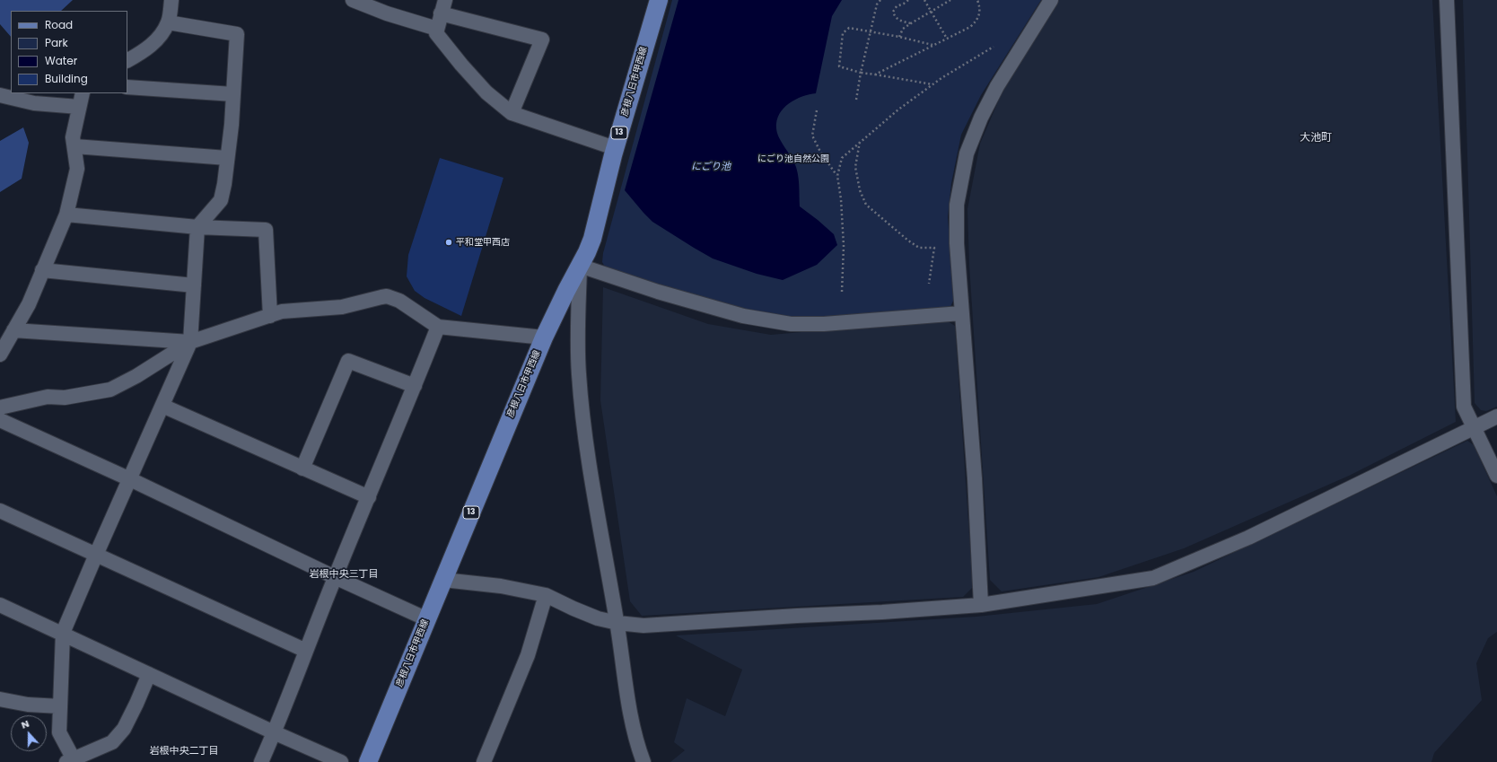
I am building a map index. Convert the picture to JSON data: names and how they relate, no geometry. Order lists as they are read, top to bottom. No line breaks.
{"streets":{"main road":["彦根八日市甲西線","13"]},"districts":["大池町","岩根中央三丁目","岩根中央二丁目"],"water":["にごり池"],"parks":["にごり池自然公園"],"places":["平和堂甲西店"],"legend":["Road","Park","Water","Building"],"north":"top"}
